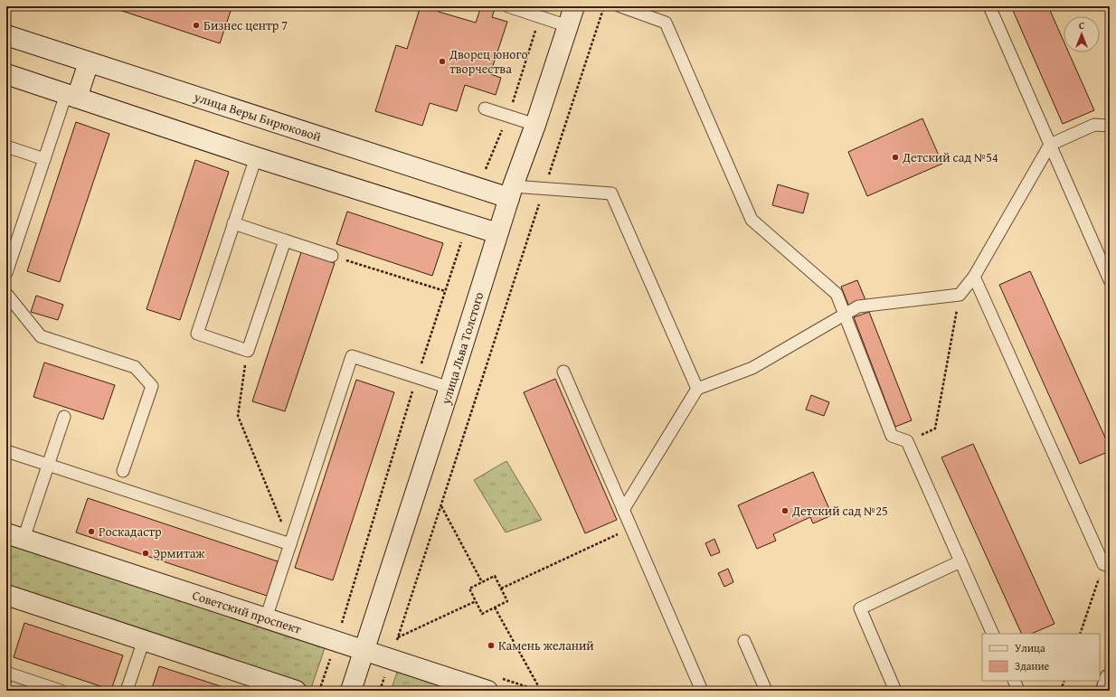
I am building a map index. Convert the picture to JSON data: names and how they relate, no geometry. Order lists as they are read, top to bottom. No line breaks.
{"streets":{"street":["улица Веры Бирюковой","улица Льва Толстого","Советский проспект"]},"crossings":[["улица Веры Бирюковой","улица Льва Толстого"],["улица Льва Толстого","Советский проспект"]],"places":["Бизнес центр 7","Дворец юного творчества","Детский сад №54","Детский сад №25","Роскадастр","Эрмитаж","Камень желаний"],"legend":["Улица","Здание"],"north":"top"}
